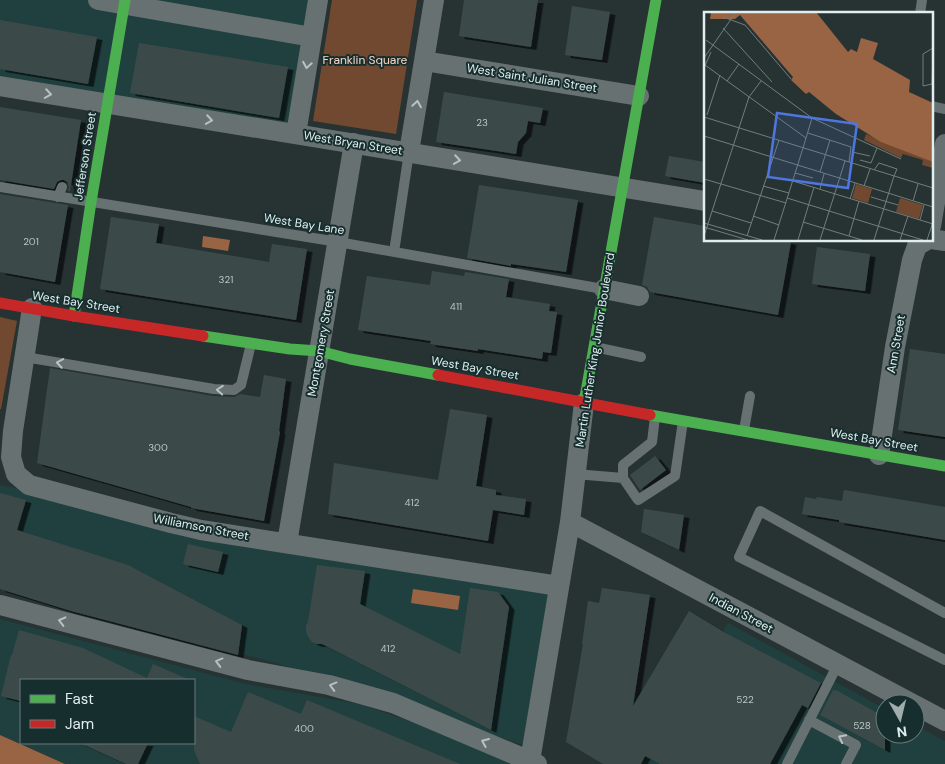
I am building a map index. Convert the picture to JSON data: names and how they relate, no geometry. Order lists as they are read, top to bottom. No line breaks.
{"streets":{"main road":["Jefferson Street","West Bay Street","Martin Luther King Junior Boulevard"],"street":["West Saint Julian Street","West Bryan Street","Montgomery Street","Ann Street","Williamson Street","Indian Street"],"lane":["West Bay Lane"]},"crossings":[["West Saint Julian Street","Martin Luther King Junior Boulevard"],["West Bryan Street","Jefferson Street"],["West Bryan Street","Montgomery Street"],["West Bryan Street","Martin Luther King Junior Boulevard"],["Jefferson Street","West Bay Lane"],["Jefferson Street","West Bay Street"],["West Bay Lane","Montgomery Street"],["West Bay Lane","Martin Luther King Junior Boulevard"],["West Bay Street","Montgomery Street"],["West Bay Street","Ann Street"],["West Bay Street","Martin Luther King Junior Boulevard"],["West Bay Street","Williamson Street"],["Montgomery Street","Williamson Street"],["Martin Luther King Junior Boulevard","Williamson Street"],["Martin Luther King Junior Boulevard","Indian Street"]],"parks":["Franklin Square"],"house_numbers":["23","201","321","411","300","412","412","522","528","400"],"legend":["Fast","Jam"],"north":"bottom"}
